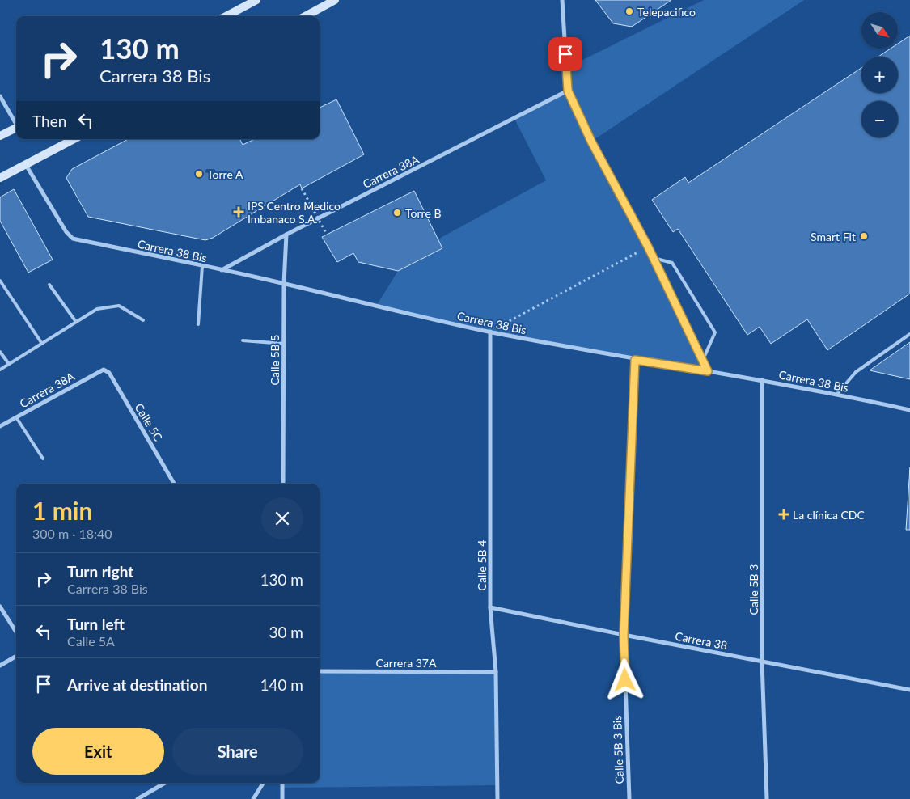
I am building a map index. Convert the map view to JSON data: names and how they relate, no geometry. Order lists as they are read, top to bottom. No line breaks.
{"streets":{"street":["Carrera 38A","Carrera 38 Bis","Calle 5B 5","Calle 5C","Calle 5B 4","Calle 5B 3","Carrera 38","Carrera 37A","Calle 5B 3 Bis"]},"crossings":[["Carrera 38A","Carrera 38 Bis"],["Carrera 38A","Calle 5B 5"],["Carrera 38A","Calle 5C"],["Carrera 38 Bis","Calle 5B 5"],["Carrera 38 Bis","Calle 5B 4"],["Carrera 38 Bis","Calle 5B 3"],["Carrera 38 Bis","Calle 5B 3 Bis"],["Calle 5B 4","Carrera 38"],["Calle 5B 4","Carrera 37A"],["Calle 5B 3","Carrera 38"],["Carrera 38","Calle 5B 3 Bis"]],"places":{"other":["Telepacifico","Torre A","Torre B","Smart Fit"],"health":["IPS Centro Medico Imbanaco S.A.","La clínica CDC"]},"north":"bottom right","page":{"map_buttons":["+","−"],"turn":["130 m","Carrera 38 Bis"],"then":"Then","heading":["1 min","300 m · 18:40"],"list":[{"name":"Turn right","note":"Carrera 38 Bis","value":"130 m"},{"name":"Turn left","note":"Calle 5A","value":"30 m"},{"name":"Arrive at destination","value":"140 m"}],"buttons":["Exit","Share"]}}
